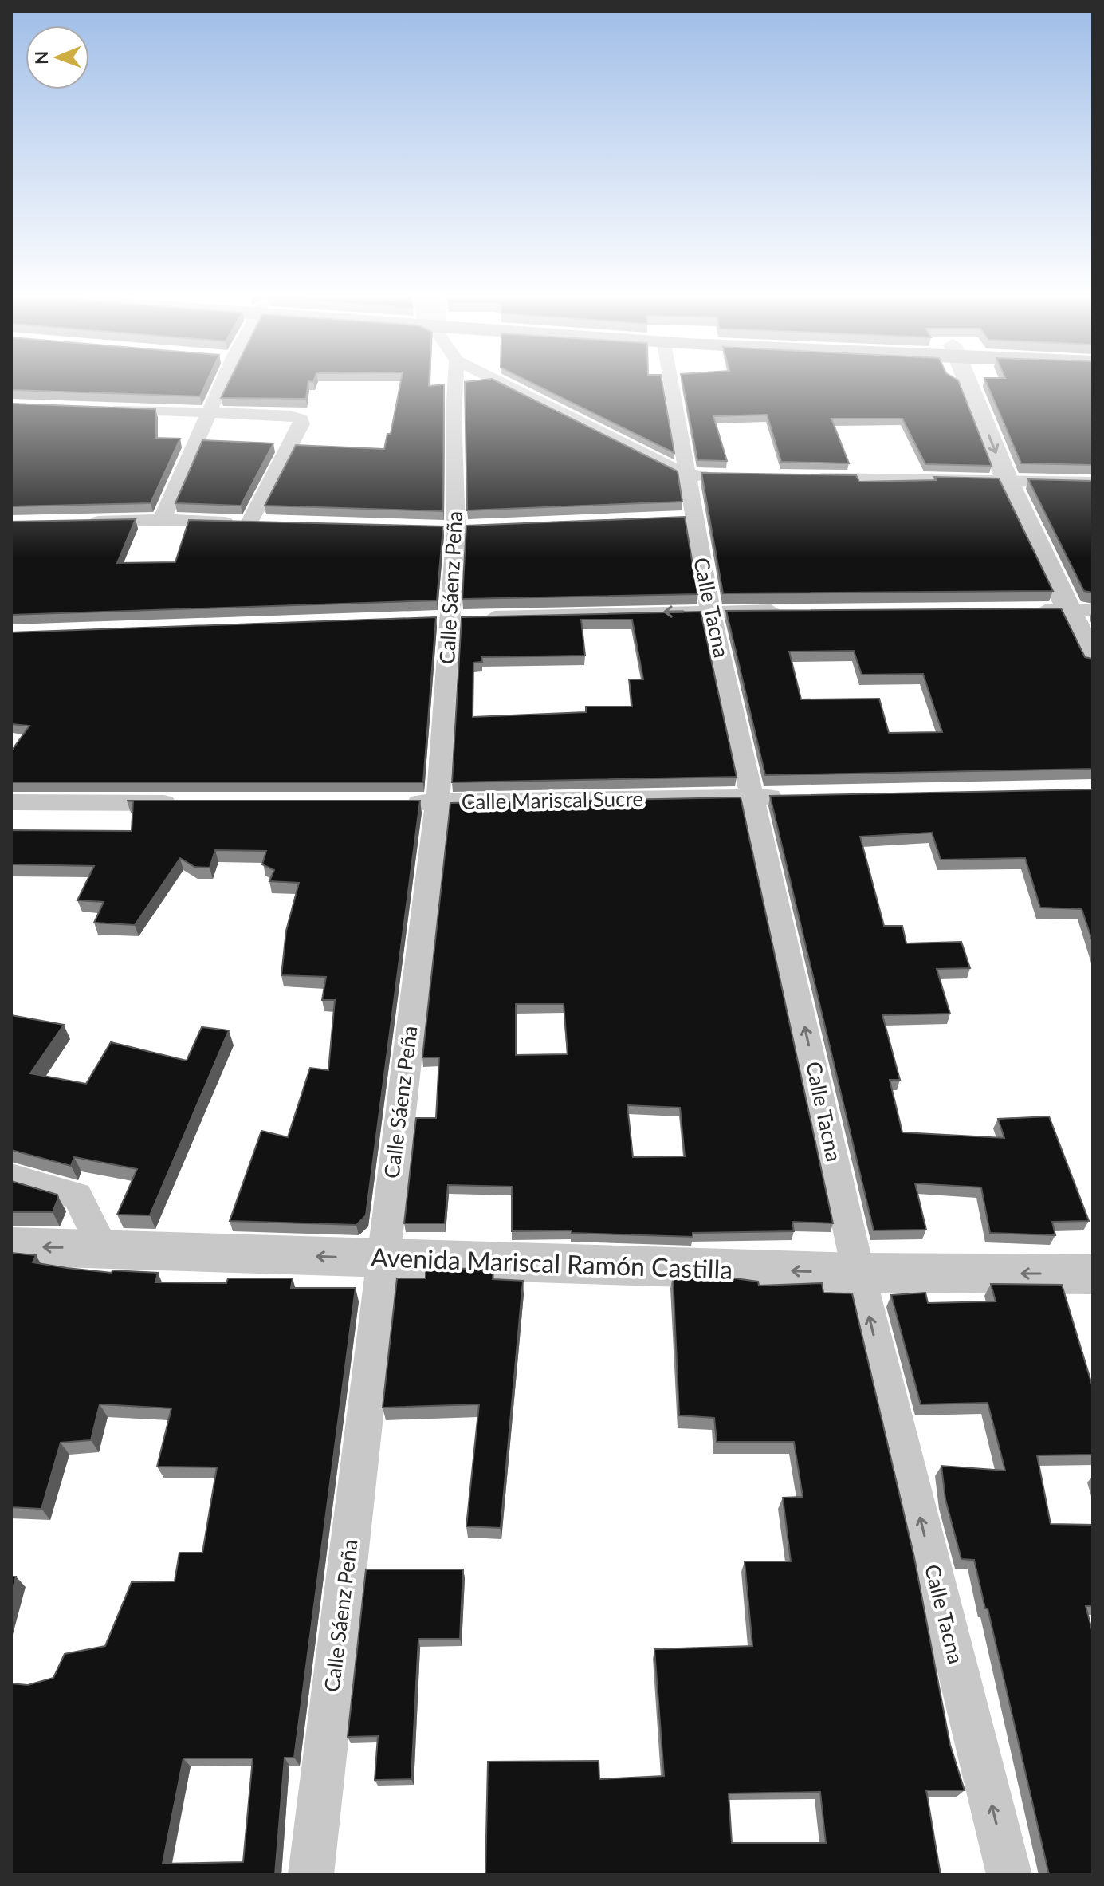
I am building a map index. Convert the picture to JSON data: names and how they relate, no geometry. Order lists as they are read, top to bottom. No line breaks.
{"streets":{"street":["Calle Sáenz Peña","Calle Tacna","Calle Mariscal Sucre","Avenida Mariscal Ramón Castilla"]},"crossings":[["Calle Sáenz Peña","Calle Mariscal Sucre"],["Calle Sáenz Peña","Avenida Mariscal Ramón Castilla"],["Calle Tacna","Calle Mariscal Sucre"],["Calle Tacna","Avenida Mariscal Ramón Castilla"]],"one_way":["Calle Tacna","Avenida Mariscal Ramón Castilla"],"north":"left"}
